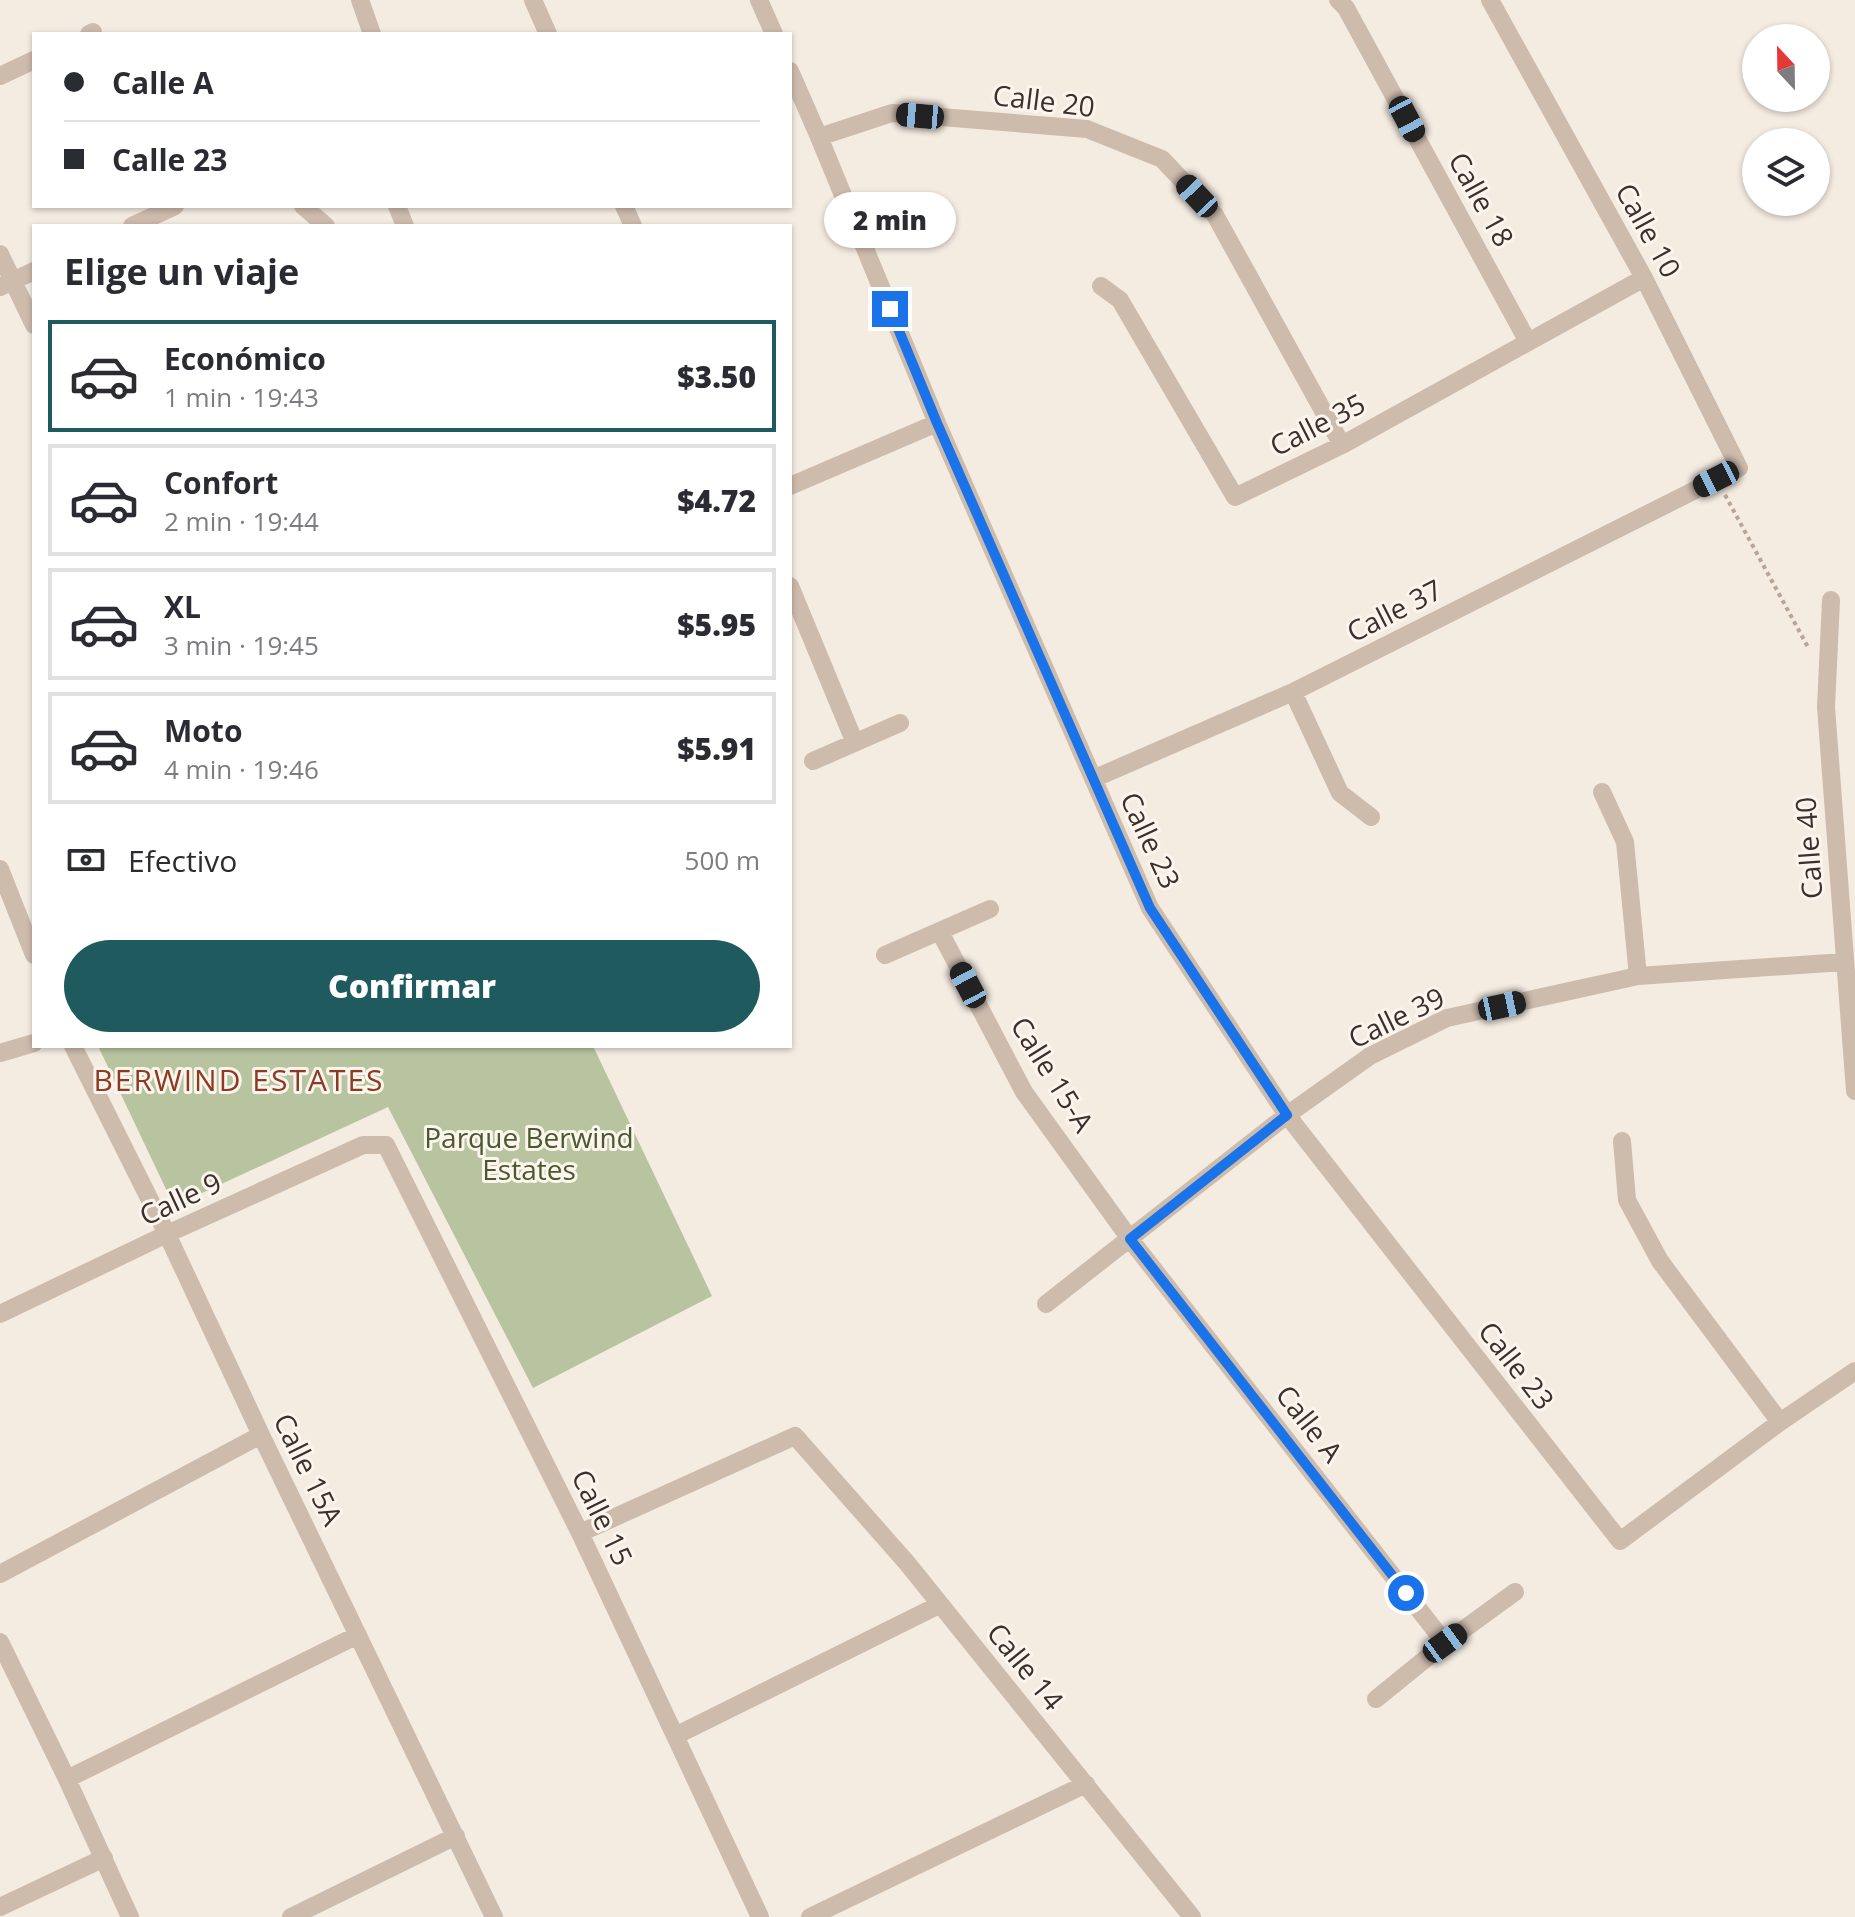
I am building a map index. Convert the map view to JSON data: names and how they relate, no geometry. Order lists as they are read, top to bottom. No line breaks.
{"streets":{"street":["Calle 20","Calle 18","Calle 10","Calle 35","Calle 37","Calle 23","Calle 40","Calle 39","Calle 15-A","Calle 9","Calle A","Calle 15A","Calle 15","Calle 14"]},"crossings":[["Calle 20","Calle 35"],["Calle 20","Calle 23"],["Calle 18","Calle 35"],["Calle 10","Calle 35"],["Calle 10","Calle 37"],["Calle 37","Calle 23"],["Calle 23","Calle 39"],["Calle 40","Calle 39"],["Calle 39","Calle 15-A"],["Calle 39","Calle A"],["Calle 15-A","Calle A"],["Calle 9","Calle 15A"],["Calle 9","Calle 15"],["Calle 15","Calle 14"]],"districts":["BERWIND ESTATES"],"parks":["Parque Berwind Estates"],"north":"top","page":{"banner":["Calle A","Calle 23"],"bubble":"2 min","heading":"Elige un viaje","list":[{"name":"Económico","note":"1 min · 19:43","value":"$3.50"},{"name":"Confort","note":"2 min · 19:44","value":"$4.72"},{"name":"XL","note":"3 min · 19:45","value":"$5.95"},{"name":"Moto","note":"4 min · 19:46","value":"$5.91"}],"pay":["Efectivo","500 m"],"buttons":"Confirmar"}}
